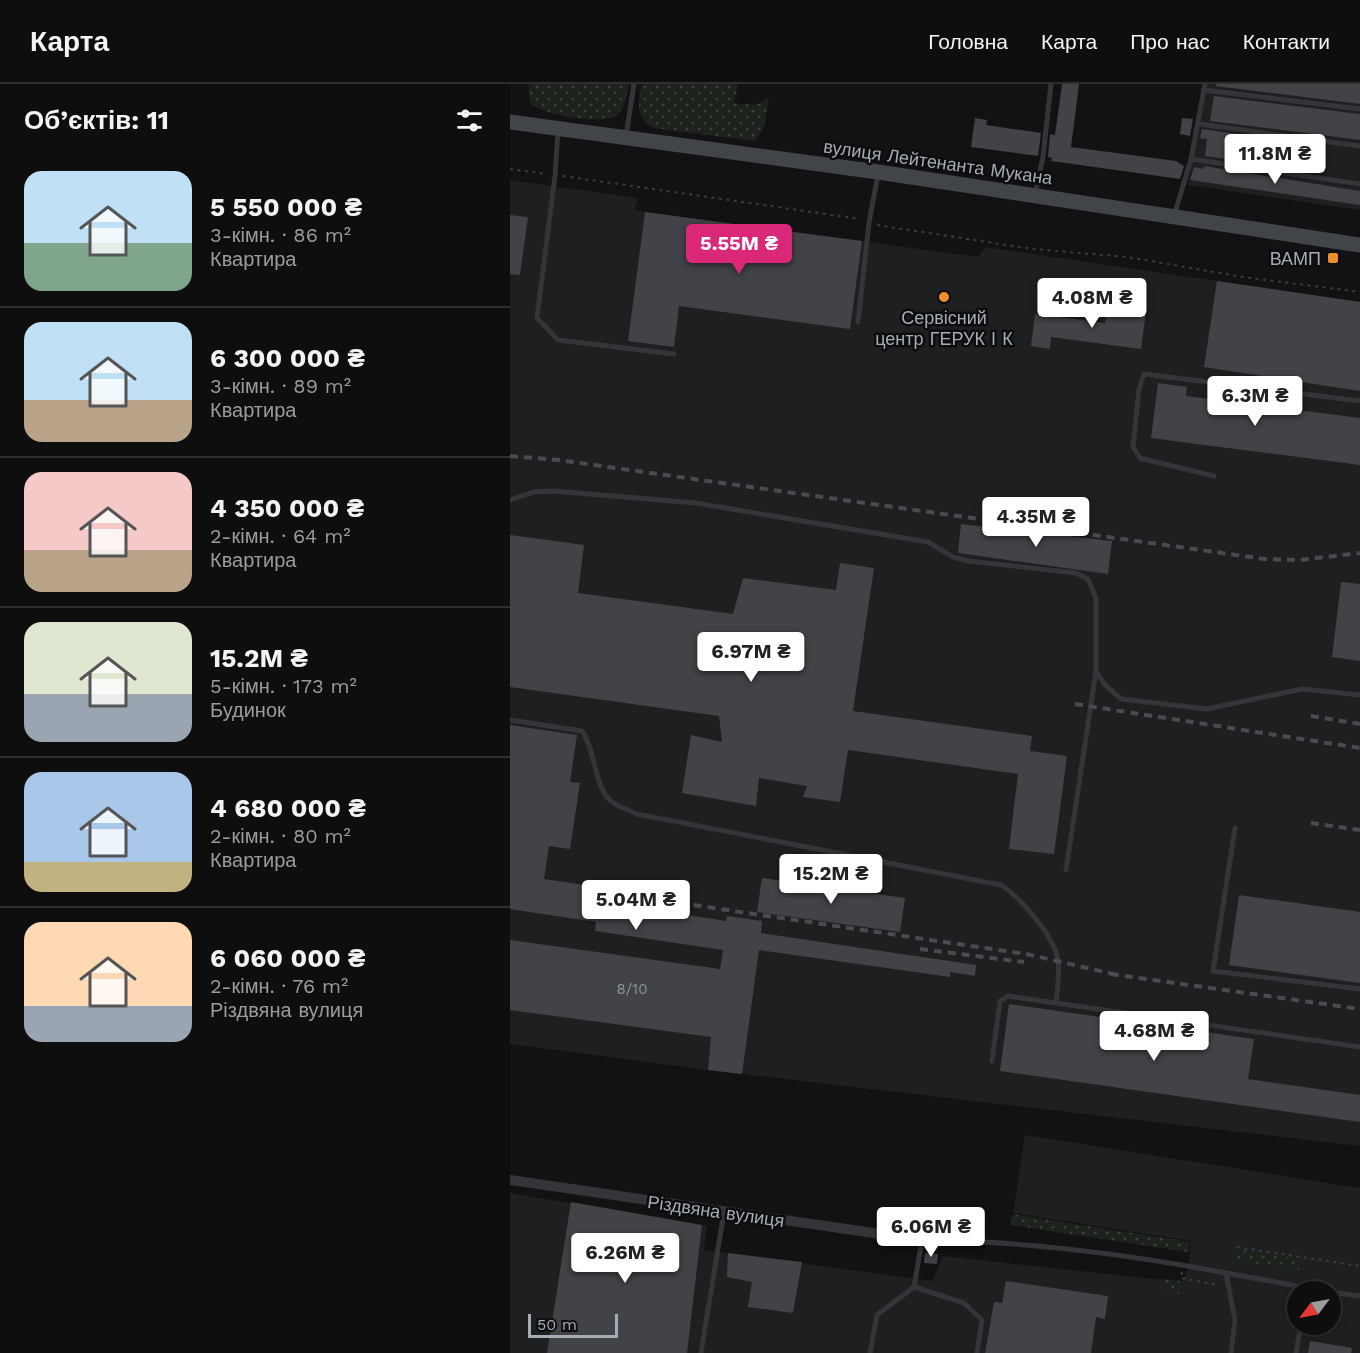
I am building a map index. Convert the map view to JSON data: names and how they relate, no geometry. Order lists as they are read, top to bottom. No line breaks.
{"streets":{"main road":["вулиця Лейтенанта Мукана"],"street":["Різдвяна вулиця"]},"places":{"transit":["ВАМП"],"other":["Сервісний центр ГЕРУК І К"]},"house_numbers":["8/10"],"scale_bar":"50 m","north":"bottom left","page":{"header":"Карта","nav":["Головна","Карта","Про нас","Контакти"],"heading":"Об’єктів: 11","price":["11.8M ₴","5.55M ₴","4.08M ₴","6.3M ₴","4.35M ₴","6.97M ₴","15.2M ₴","5.04M ₴","4.68M ₴","6.06M ₴","6.26M ₴"],"list":[{"name":"5 550 000 ₴","note":"3-кімн. · 86 m² · Квартира"},{"name":"6 300 000 ₴","note":"3-кімн. · 89 m² · Квартира"},{"name":"4 350 000 ₴","note":"2-кімн. · 64 m² · Квартира"},{"name":"15.2M ₴","note":"5-кімн. · 173 m² · Будинок"},{"name":"4 680 000 ₴","note":"2-кімн. · 80 m² · Квартира"},{"name":"6 060 000 ₴","note":"2-кімн. · 76 m² · Різдвяна вулиця"}],"scale":"50 m"}}
